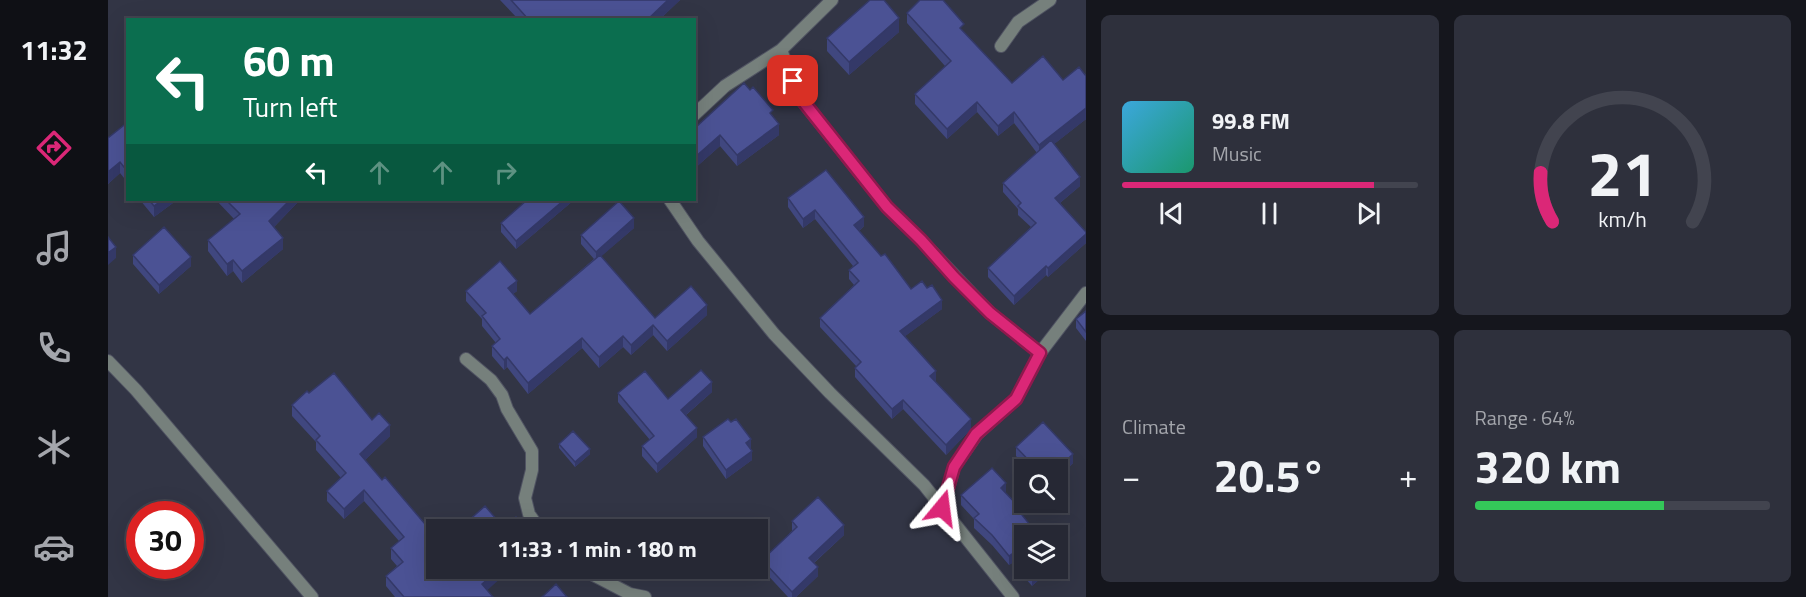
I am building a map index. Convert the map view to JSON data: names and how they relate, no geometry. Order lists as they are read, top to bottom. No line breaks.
{"page":{"tabs":"11:32","turn":["60 m","Turn left"],"song":["99.8 FM","Music"],"tile":["Climate",["Range · 64%","320 km"]],"heat":["−","20.5°","+"],"limit":"30","trip":"11:33 · 1 min · 180 m","gauge":["21","km/h"]}}
